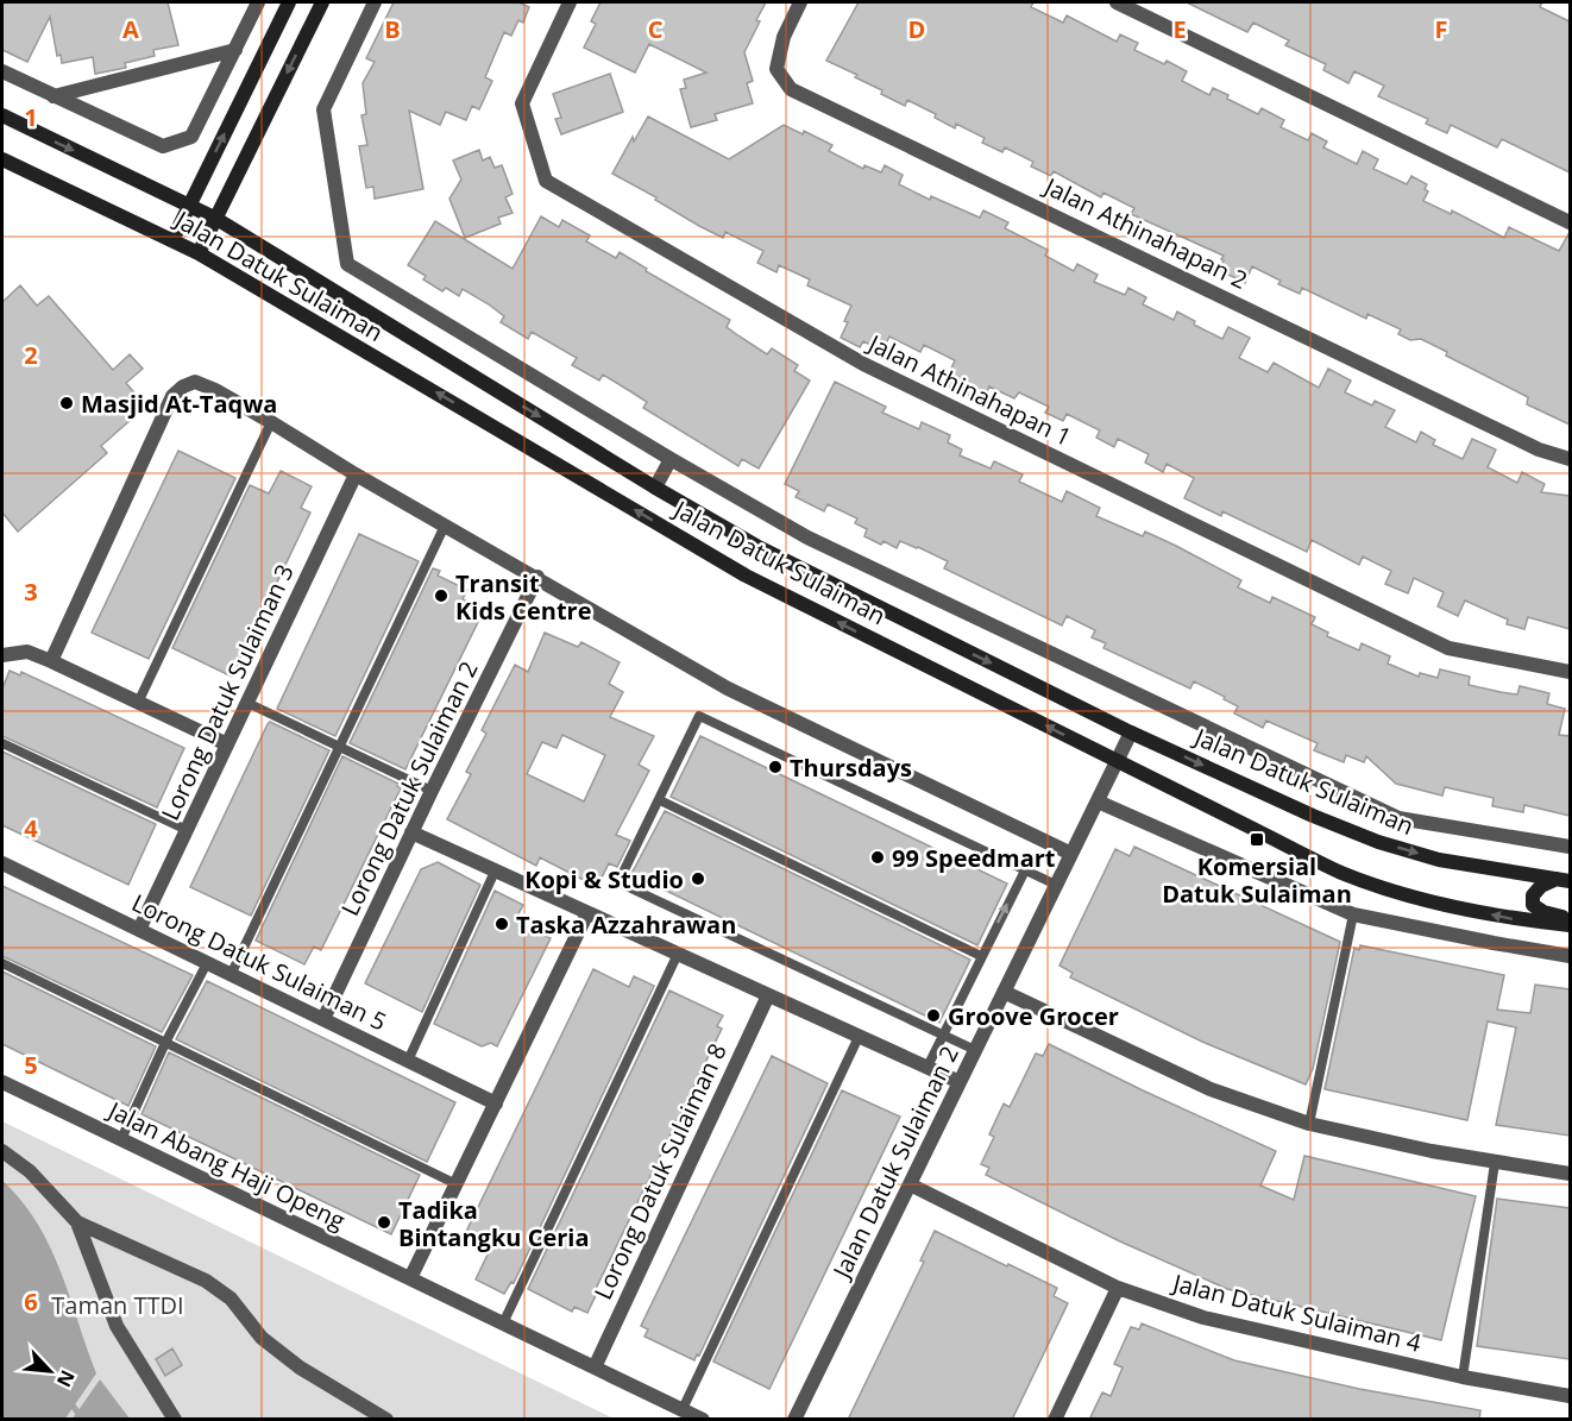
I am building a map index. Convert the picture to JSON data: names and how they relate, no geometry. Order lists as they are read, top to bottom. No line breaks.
{"streets":{"main road":["Jalan Datuk Sulaiman"],"street":["Jalan Athinahapan 2","Jalan Athinahapan 1","Lorong Datuk Sulaiman 3","Lorong Datuk Sulaiman 2","Lorong Datuk Sulaiman 5","Jalan Datuk Sulaiman 2","Jalan Abang Haji Openg","Lorong Datuk Sulaiman 8","Jalan Datuk Sulaiman 4"]},"crossings":[["Jalan Datuk Sulaiman","Jalan Datuk Sulaiman 2"],["Lorong Datuk Sulaiman 3","Lorong Datuk Sulaiman 5"],["Lorong Datuk Sulaiman 2","Lorong Datuk Sulaiman 5"],["Jalan Datuk Sulaiman 2","Jalan Datuk Sulaiman 4"],["Jalan Abang Haji Openg","Lorong Datuk Sulaiman 8"]],"parks":["Taman TTDI"],"places":{"other":["Masjid At-Taqwa","Transit Kids Centre","Thursdays","99 Speedmart","Kopi & Studio","Taska Azzahrawan","Groove Grocer","Tadika Bintangku Ceria"],"transit":["Komersial Datuk Sulaiman"]},"north":"bottom right","grid":{"columns":["A","B","C","D","E","F"],"rows":["1","2","3","4","5","6"]}}
